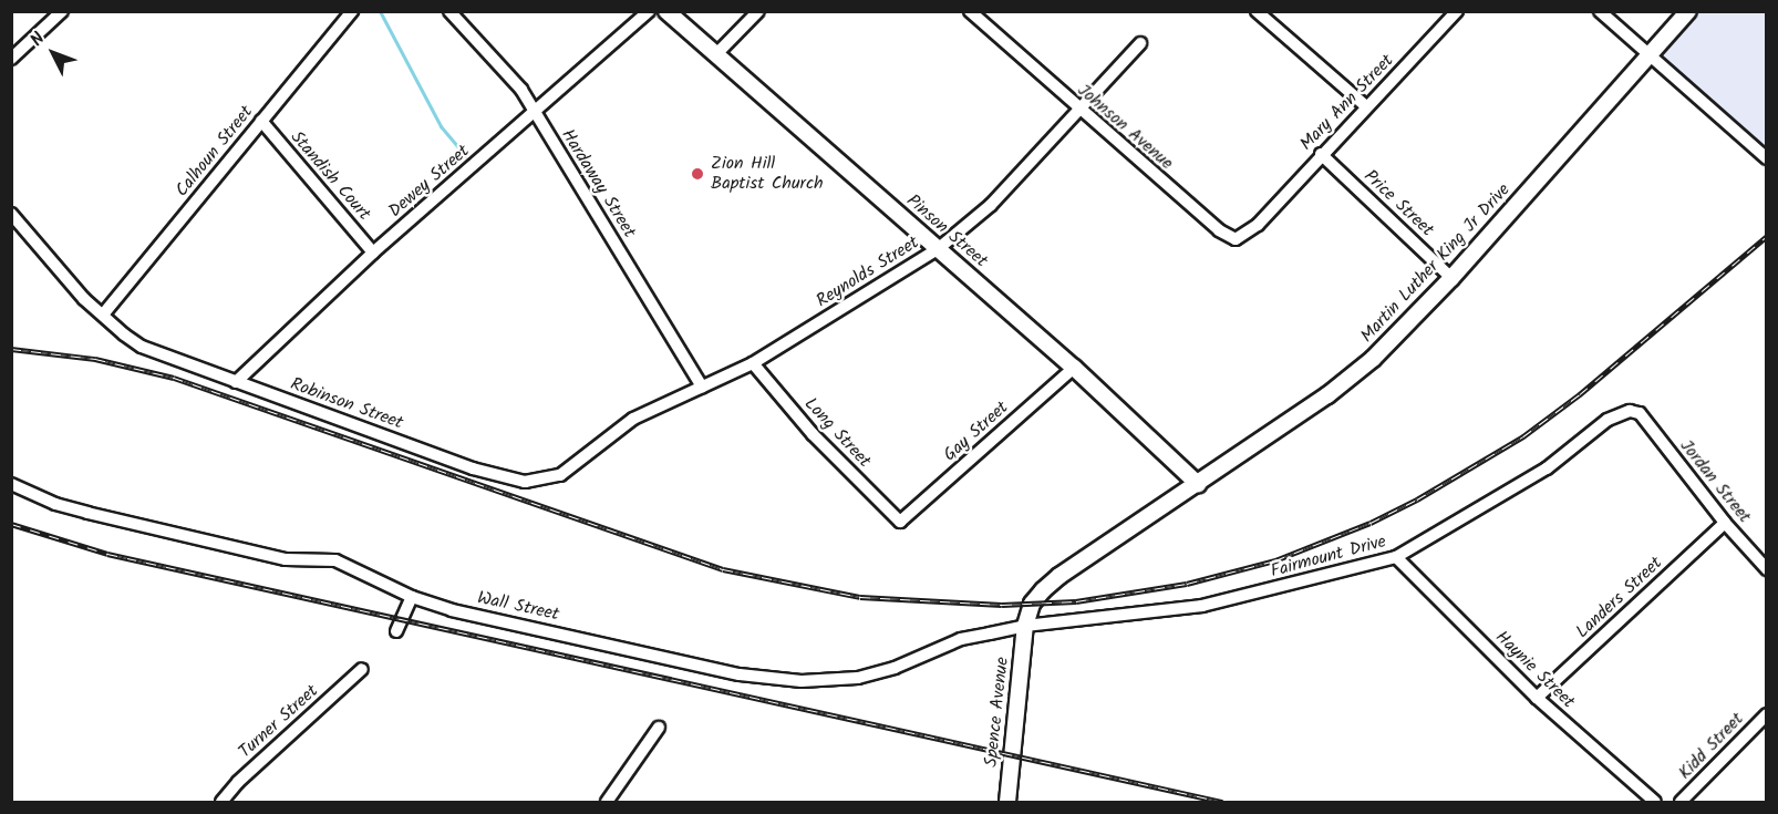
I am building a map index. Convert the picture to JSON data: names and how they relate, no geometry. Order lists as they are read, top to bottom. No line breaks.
{"streets":{"street":["Mary Ann Street","Johnson Avenue","Calhoun Street","Standish Court","Dewey Street","Hardaway Street","Price Street","Pinson Street","Martin Luther King Jr Drive","Reynolds Street","Robinson Street","Gay Street","Long Street","Jordan Street","Fairmount Drive","Landers Street","Wall Street","Haynie Street","Spence Avenue","Turner Street","Kidd Street"]},"crossings":[["Mary Ann Street","Johnson Avenue"],["Mary Ann Street","Price Street"],["Johnson Avenue","Reynolds Street"],["Calhoun Street","Standish Court"],["Calhoun Street","Robinson Street"],["Standish Court","Dewey Street"],["Dewey Street","Hardaway Street"],["Dewey Street","Robinson Street"],["Hardaway Street","Reynolds Street"],["Hardaway Street","Robinson Street"],["Price Street","Martin Luther King Jr Drive"],["Pinson Street","Martin Luther King Jr Drive"],["Pinson Street","Reynolds Street"],["Pinson Street","Gay Street"],["Martin Luther King Jr Drive","Fairmount Drive"],["Martin Luther King Jr Drive","Wall Street"],["Martin Luther King Jr Drive","Spence Avenue"],["Reynolds Street","Robinson Street"],["Reynolds Street","Long Street"],["Gay Street","Long Street"],["Jordan Street","Fairmount Drive"],["Jordan Street","Landers Street"],["Fairmount Drive","Wall Street"],["Fairmount Drive","Haynie Street"],["Fairmount Drive","Spence Avenue"],["Landers Street","Haynie Street"],["Wall Street","Spence Avenue"]],"places":["Zion Hill Baptist Church"],"north":"top left"}
